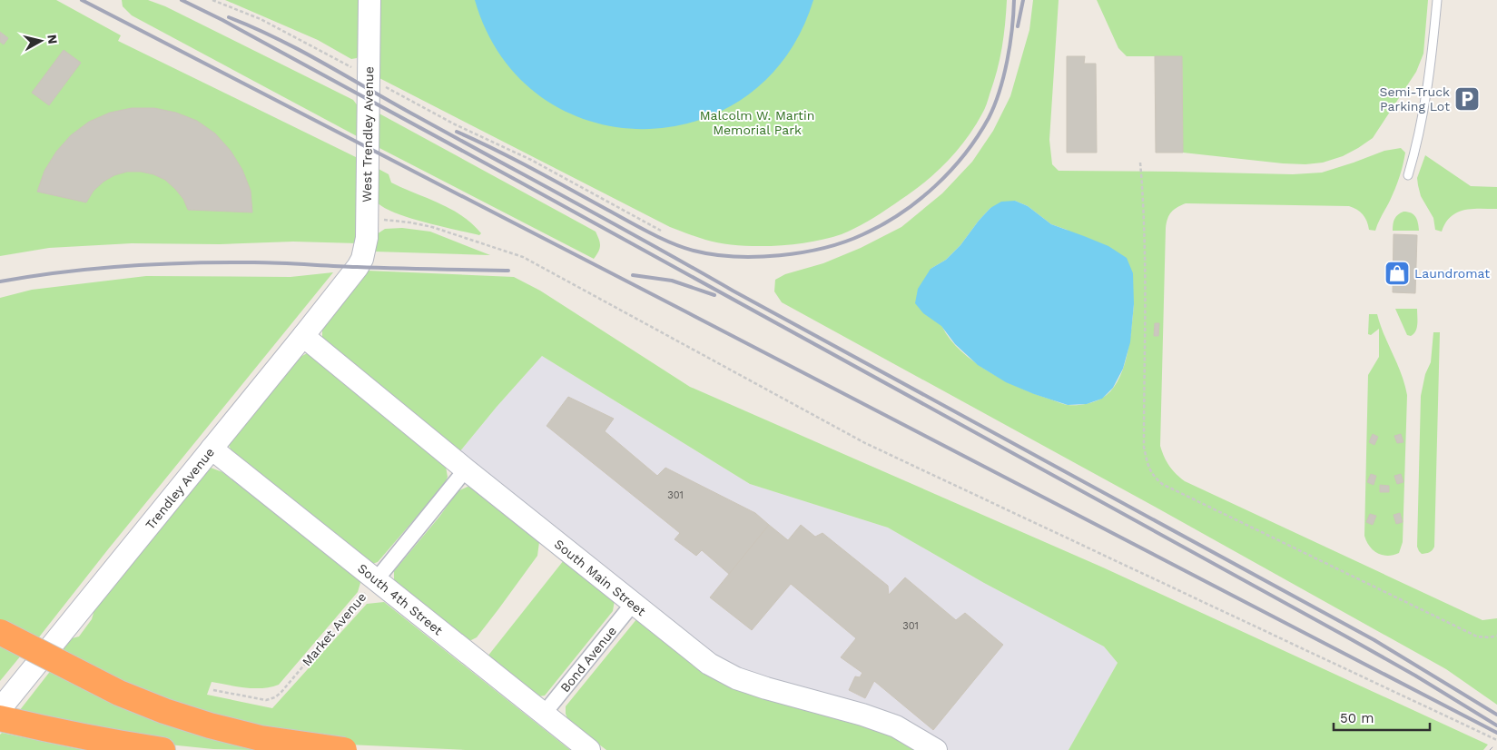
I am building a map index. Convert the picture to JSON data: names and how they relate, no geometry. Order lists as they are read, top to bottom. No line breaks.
{"streets":{"street":["West Trendley Avenue","Trendley Avenue","South Main Street","South 4th Street","Bond Avenue"],"path":["Market Avenue"]},"crossings":[["West Trendley Avenue","Trendley Avenue"],["Trendley Avenue","South Main Street"],["Trendley Avenue","South 4th Street"],["South Main Street","Bond Avenue"],["South 4th Street","Market Avenue"],["South 4th Street","Bond Avenue"]],"parks":["Malcolm W. Martin Memorial Park"],"places":{"parking":["Semi-Truck Parking Lot"],"shop":["Laundromat"]},"house_numbers":["301","301"],"scale_bar":"50 m","north":"right"}
